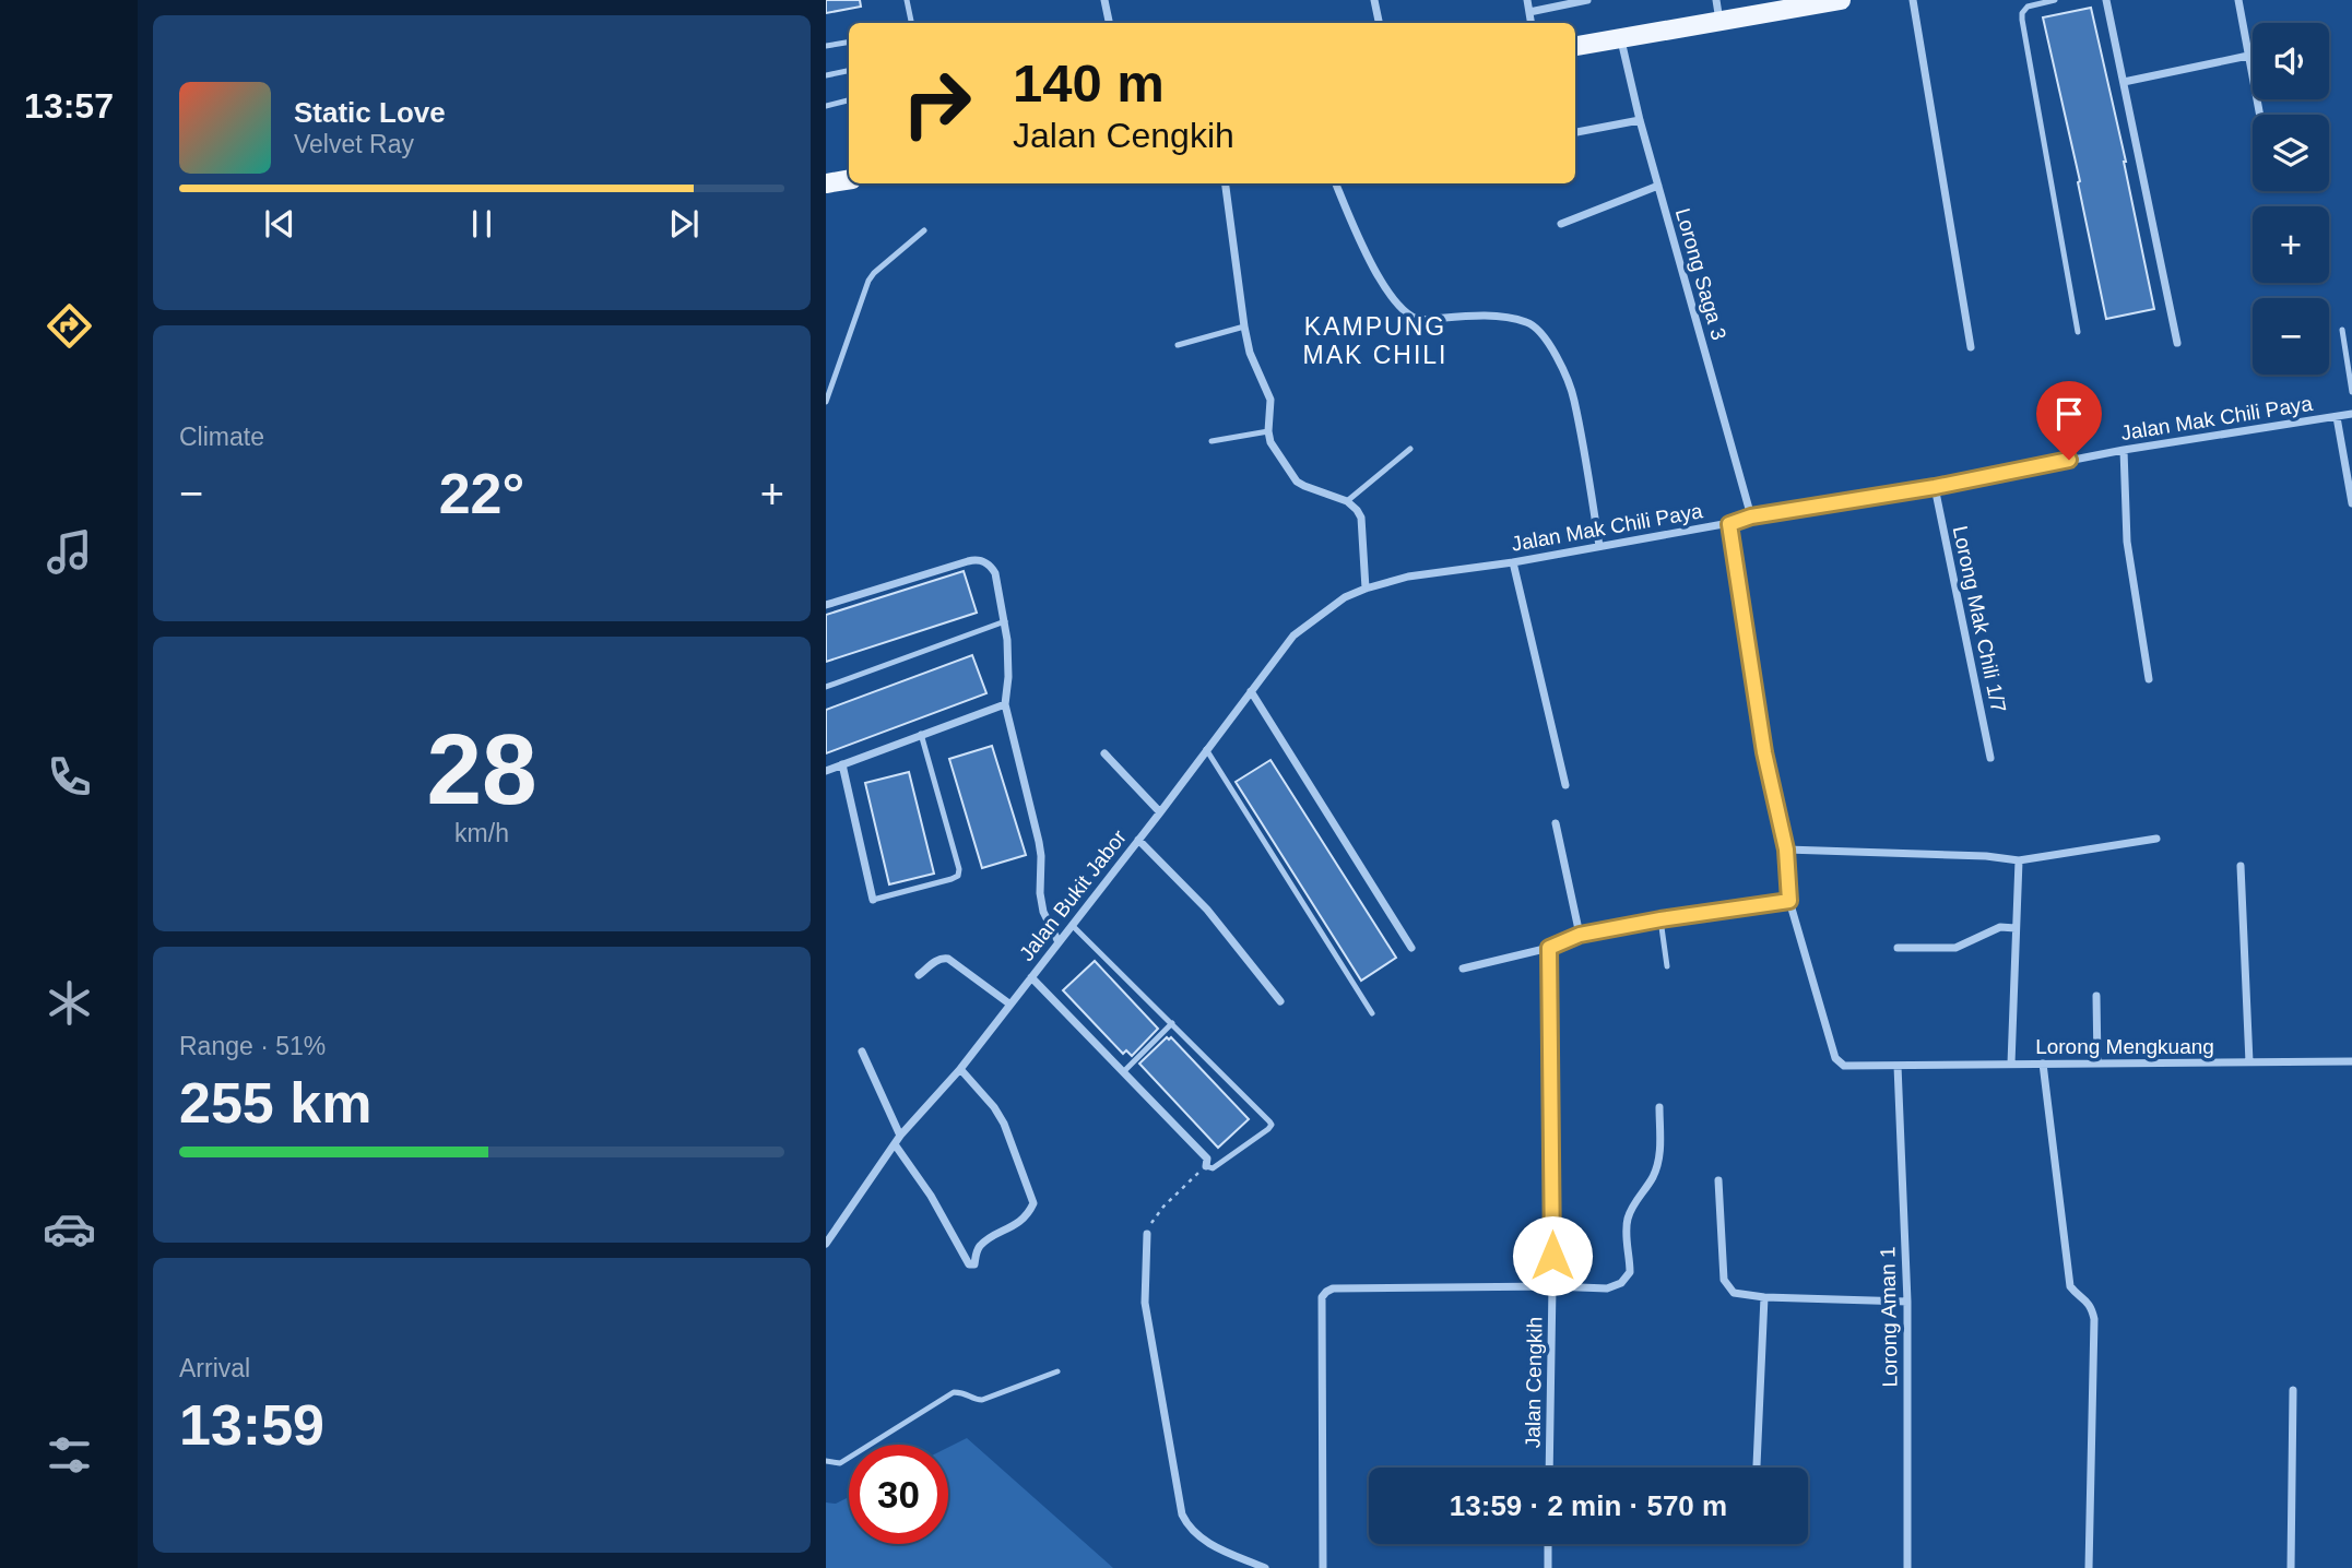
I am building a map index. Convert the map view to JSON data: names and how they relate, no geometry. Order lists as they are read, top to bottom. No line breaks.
{"streets":{"street":["Lorong Saga 3","Jalan Mak Chili Paya","Lorong Mak Chili 1/7","Jalan Bukit Jabor","Lorong Mengkuang","Lorong Aman 1","Jalan Cengkih"]},"crossings":[["Lorong Saga 3","Jalan Mak Chili Paya"],["Jalan Mak Chili Paya","Lorong Mak Chili 1/7"],["Jalan Mak Chili Paya","Jalan Bukit Jabor"],["Lorong Mengkuang","Lorong Aman 1"]],"districts":["KAMPUNG MAK CHILI"],"page":{"tabs":"13:57","map_buttons":["+","−"],"turn":["140 m","Jalan Cengkih"],"song":["Static Love","Velvet Ray"],"tile":["Climate",["28","km/h"],["Range · 51%","255 km"],["Arrival","13:59"]],"heat":["−","22°","+"],"limit":"30","trip":"13:59 · 2 min · 570 m"}}
